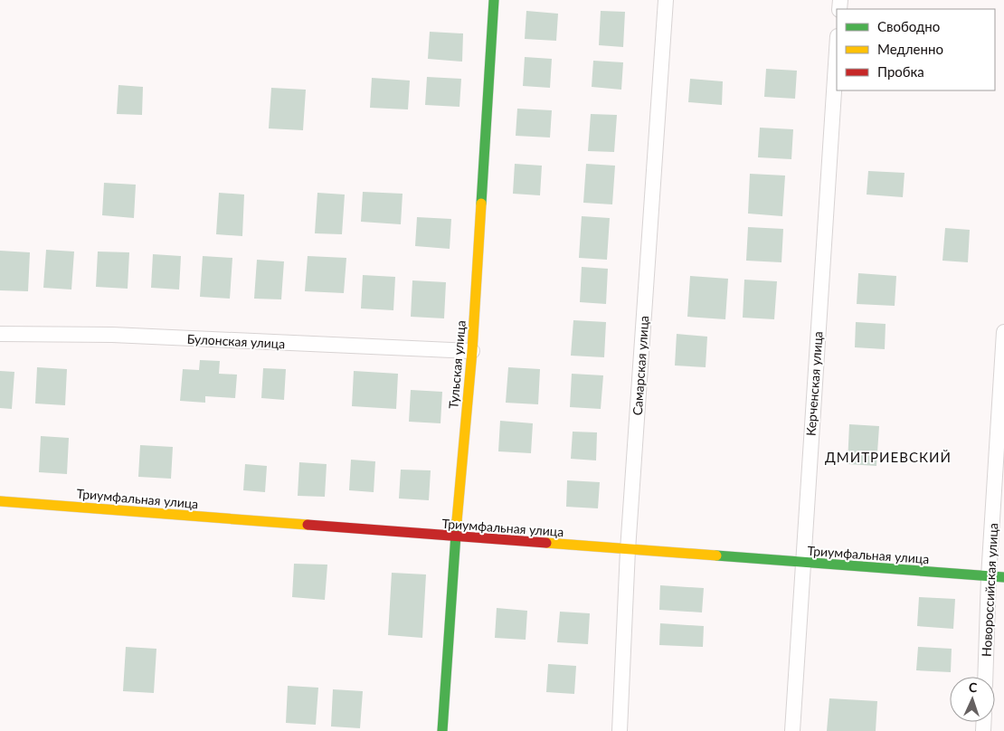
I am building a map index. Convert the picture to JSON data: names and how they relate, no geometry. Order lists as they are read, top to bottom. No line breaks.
{"streets":{"street":["Булонская улица","Тульская улица","Самарская улица","Керченская улица","Триумфальная улица","Новороссийская улица"]},"crossings":[["Булонская улица","Тульская улица"],["Тульская улица","Триумфальная улица"],["Самарская улица","Триумфальная улица"],["Керченская улица","Триумфальная улица"],["Триумфальная улица","Новороссийская улица"]],"districts":["ДМИТРИЕВСКИЙ"],"legend":["Свободно","Медленно","Пробка"],"north":"top"}
